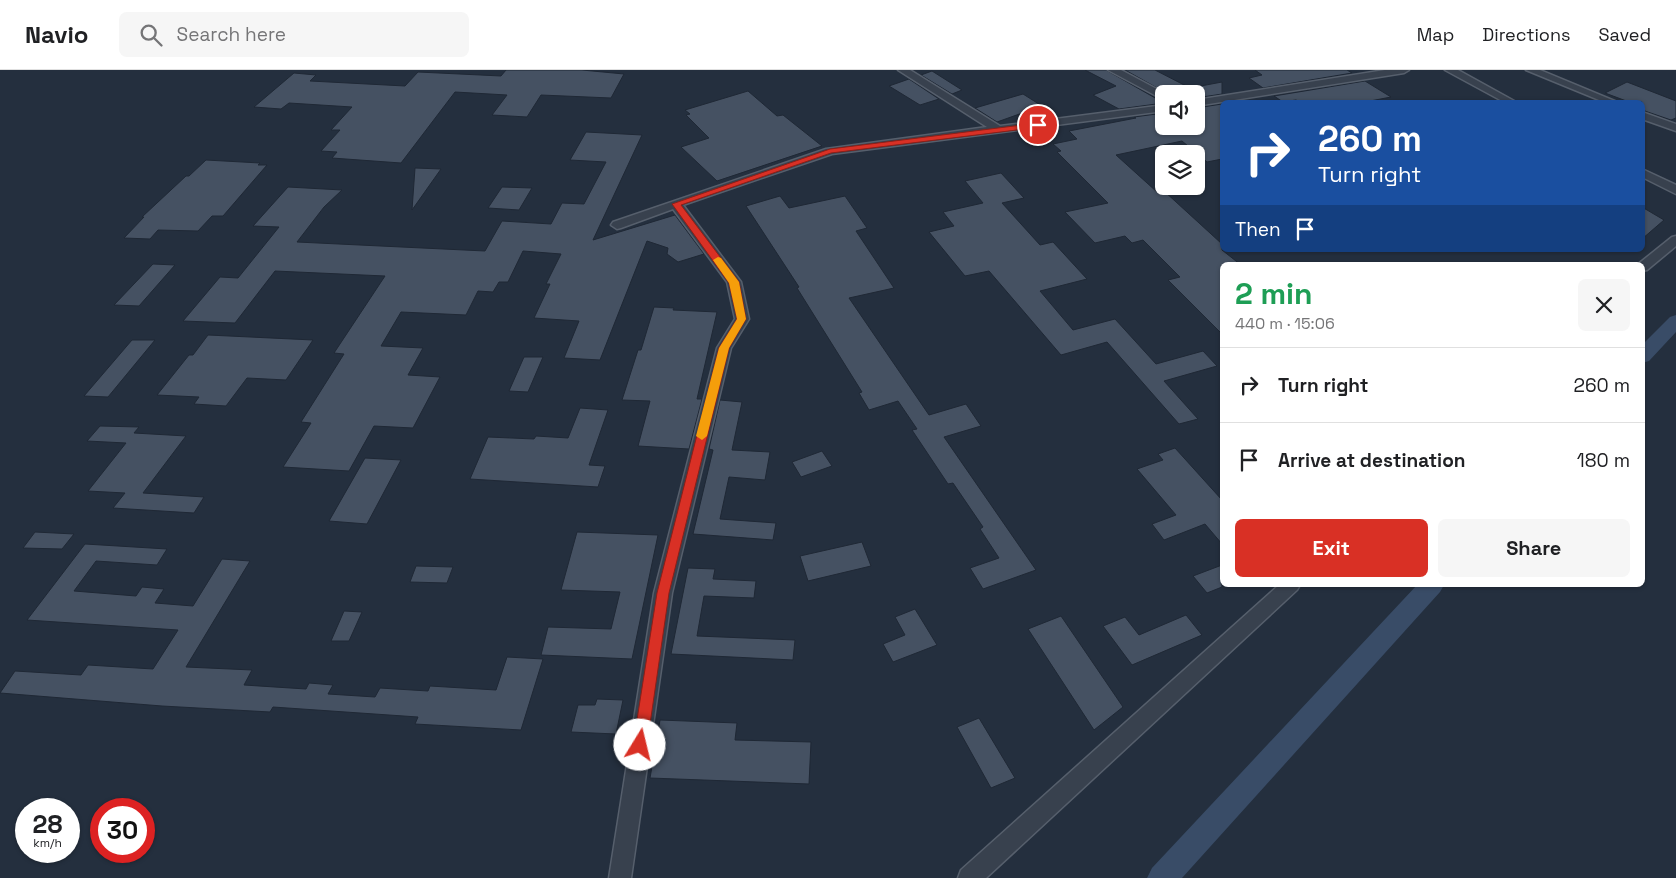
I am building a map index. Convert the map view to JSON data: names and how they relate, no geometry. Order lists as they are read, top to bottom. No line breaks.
{"page":{"header":"Navio","search":"Search here","nav":["Map","Directions","Saved"],"turn":["260 m","Turn right"],"then":"Then","heading":["2 min","440 m · 15:06"],"list":[{"name":"Turn right","value":"260 m"},{"name":"Arrive at destination","value":"180 m"}],"buttons":["Exit","Share"],"speed":"28 km/h","limit":"30"}}
